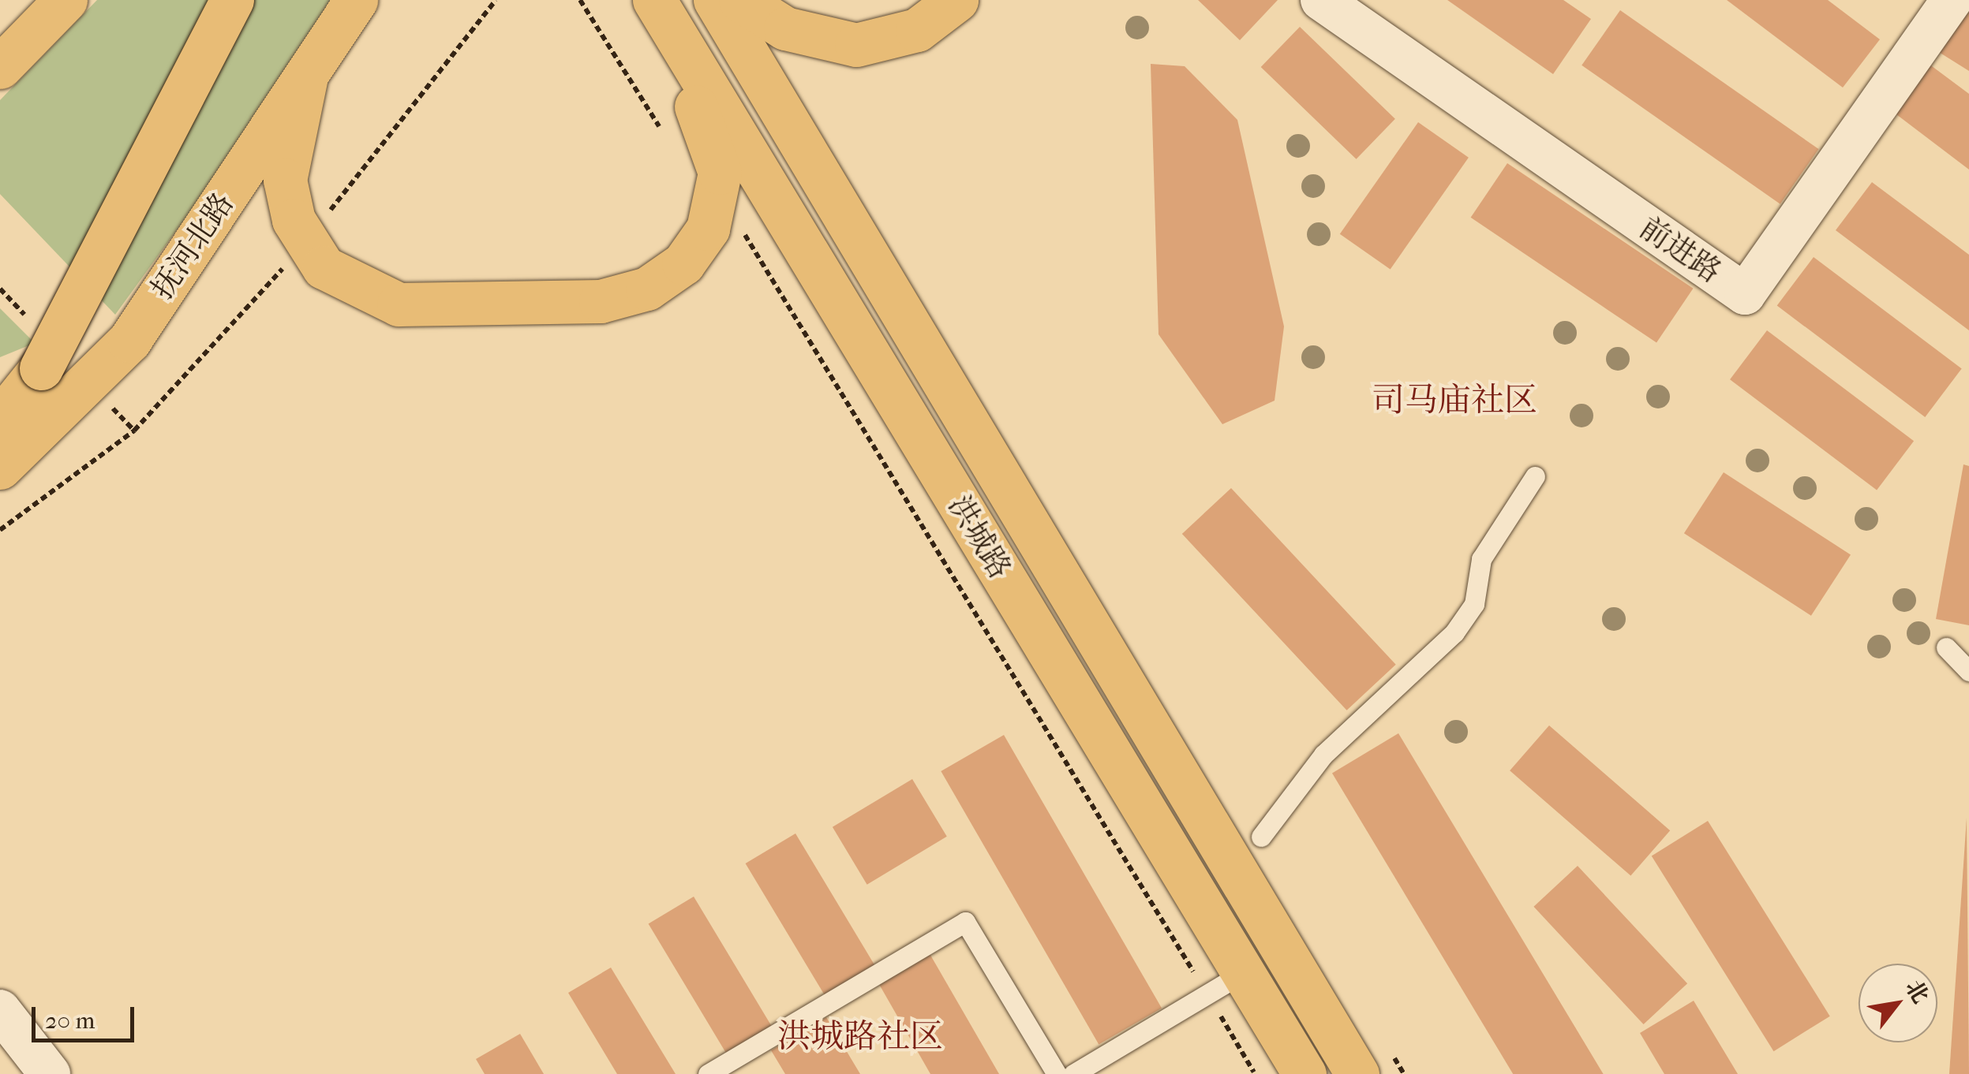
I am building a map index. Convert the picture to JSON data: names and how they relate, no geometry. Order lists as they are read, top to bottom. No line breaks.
{"streets":{"main road":["抚河北路","洪城路"],"street":["前进路"]},"districts":["司马庙社区","洪城路社区"],"scale_bar":"20 m","north":"top right"}
